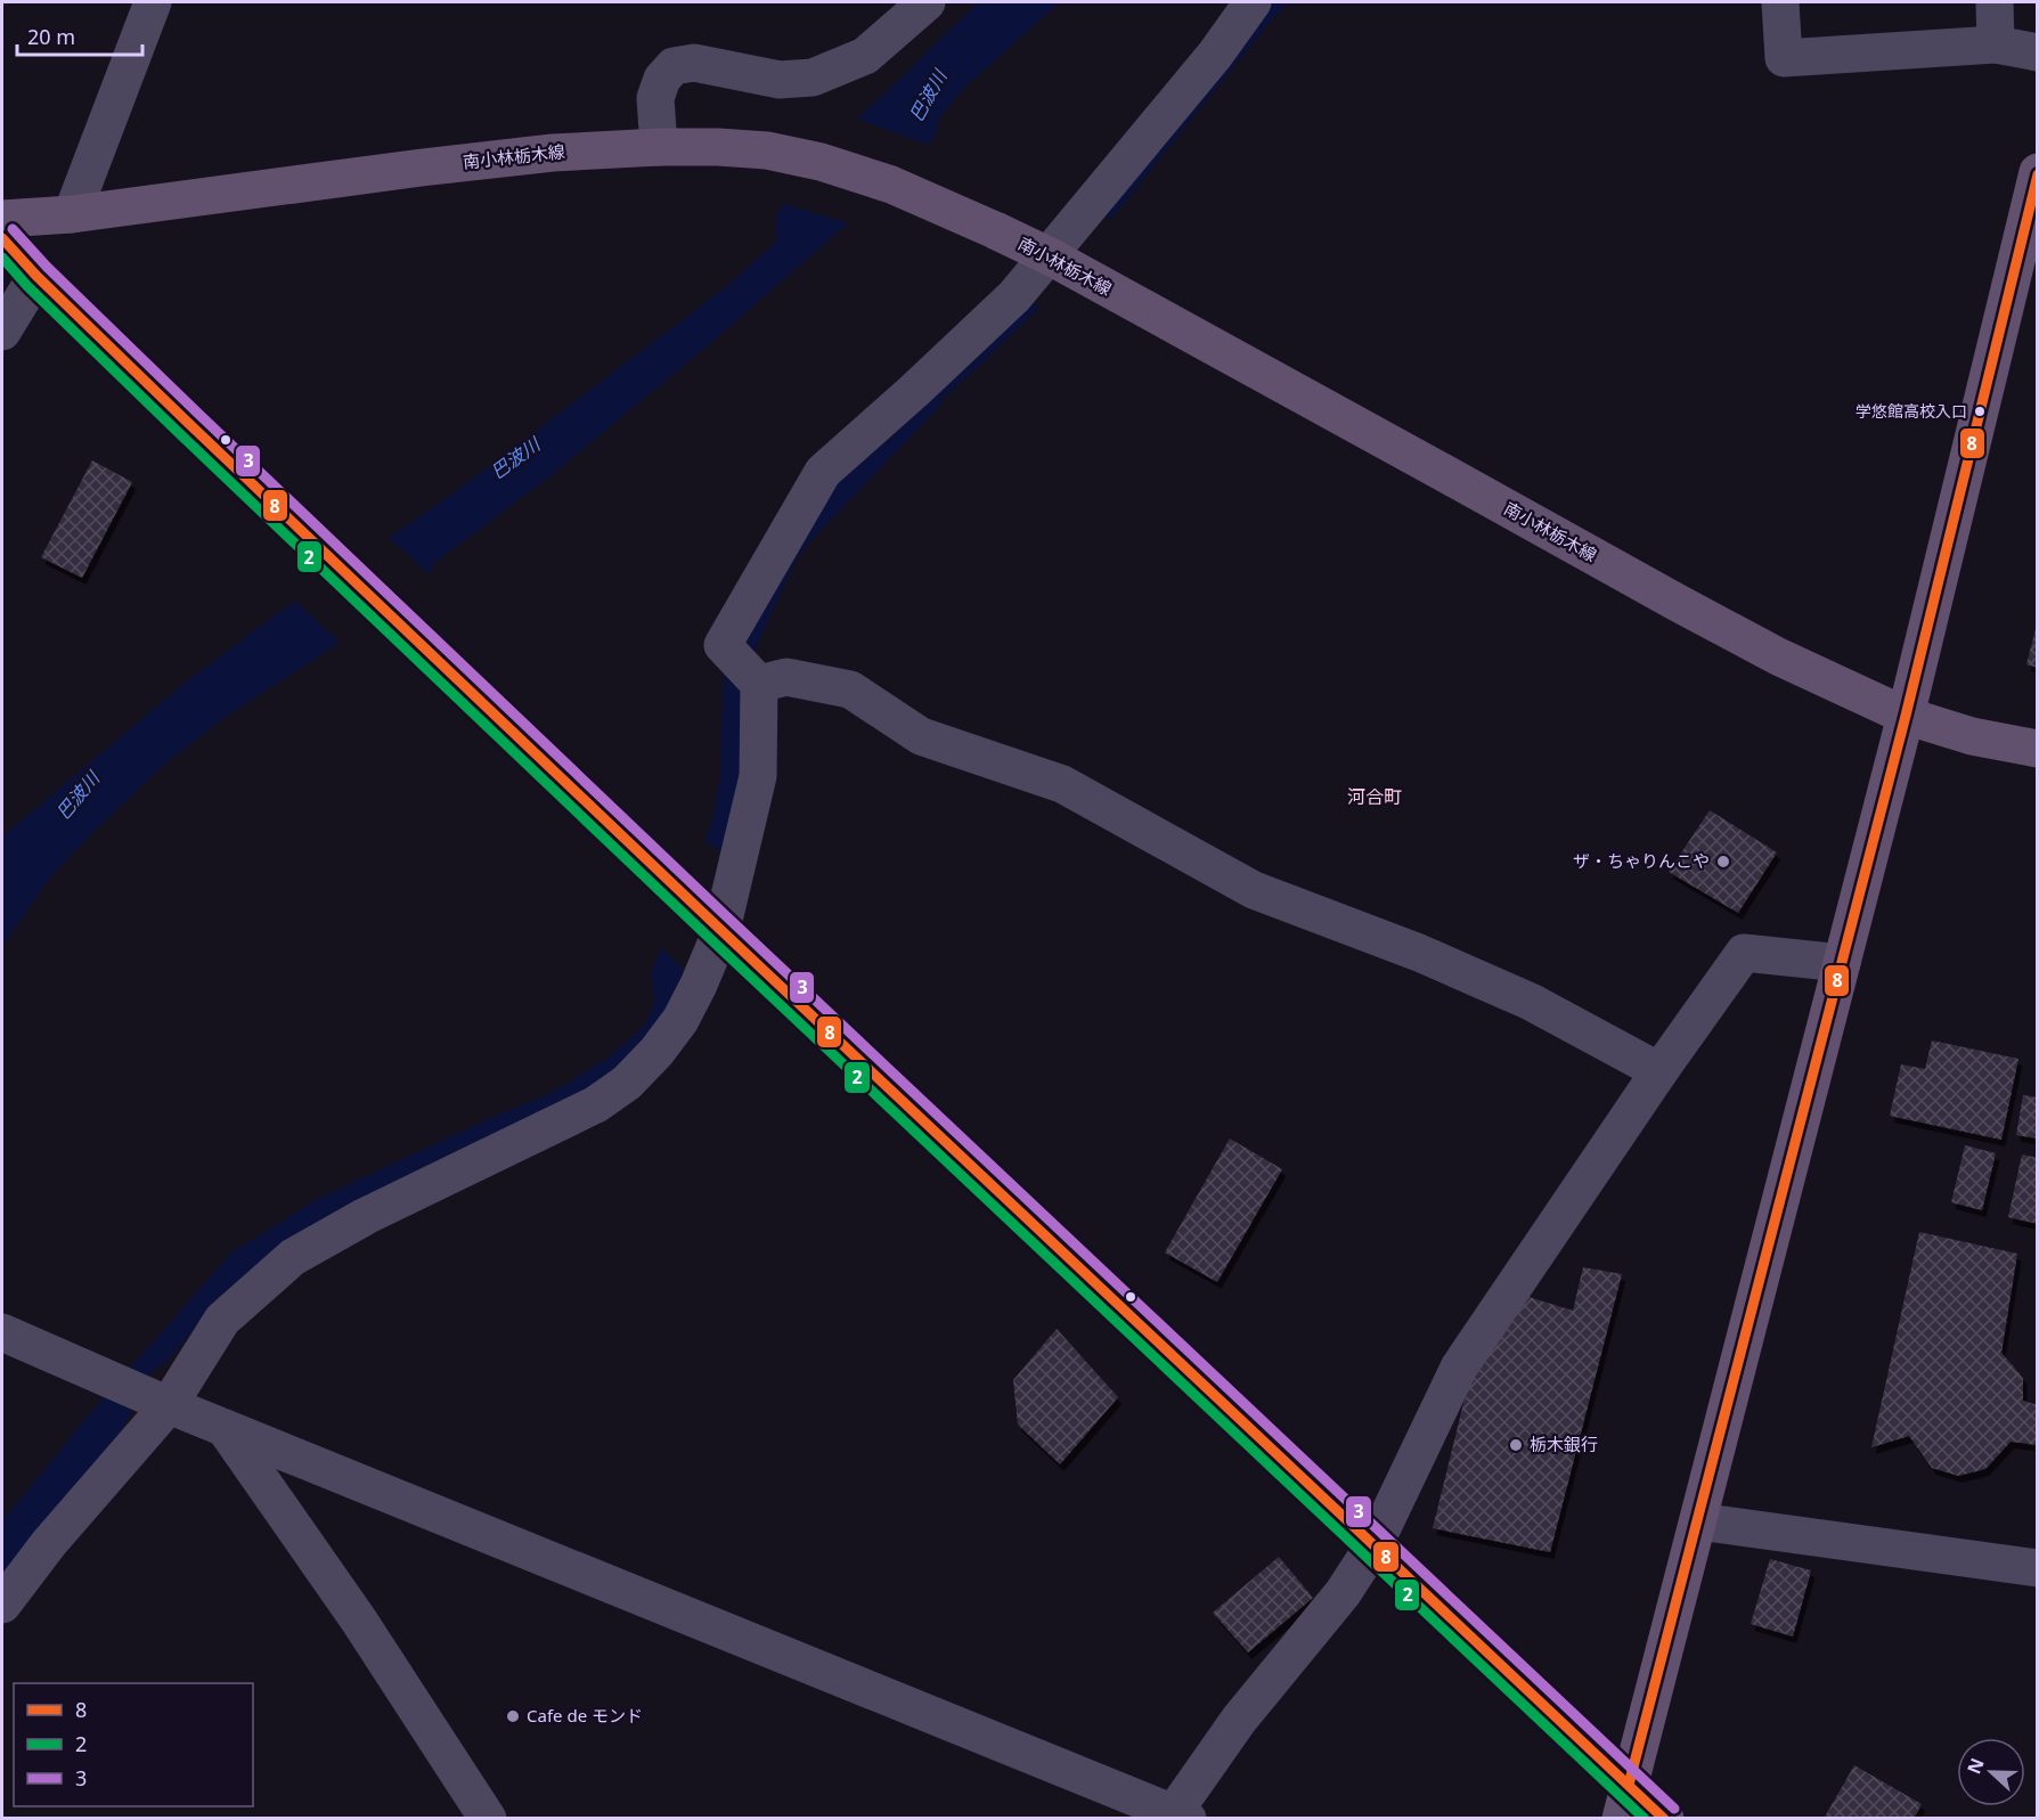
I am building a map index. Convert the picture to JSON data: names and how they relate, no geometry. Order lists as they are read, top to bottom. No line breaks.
{"streets":{"main road":["南小林栃木線"]},"districts":["河合町"],"water":["巴波川"],"places":["学悠館高校入口","ザ・ちゃりんこや","栃木銀行","Cafe de モンド"],"lines":["transit line 8","transit line 3","transit line 2"],"legend":["8","2","3"],"scale_bar":"20 m","north":"left"}
